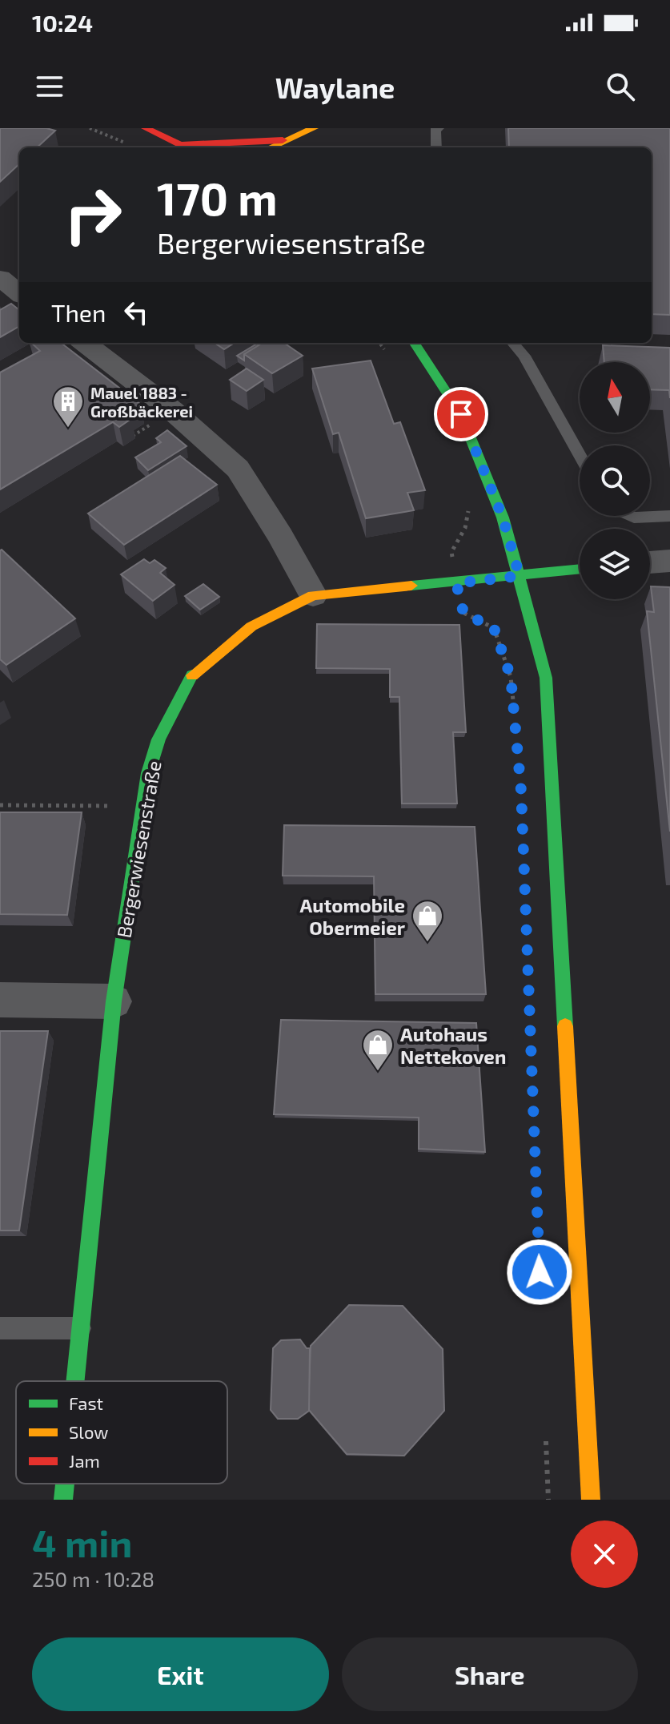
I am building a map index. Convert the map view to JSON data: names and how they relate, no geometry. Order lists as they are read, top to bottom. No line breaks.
{"streets":{"main road":["Bergerwiesenstraße"]},"places":{"building":["Mauel 1883 - Großbäckerei"],"shop":["Automobile Obermeier","Autohaus Nettekoven"]},"legend":["Fast","Slow","Jam"],"north":"top","page":{"status":"10:24","header":"Waylane","turn":["170 m","Bergerwiesenstraße"],"then":"Then","heading":["4 min","250 m · 10:28"],"buttons":["Exit","Share"]}}
